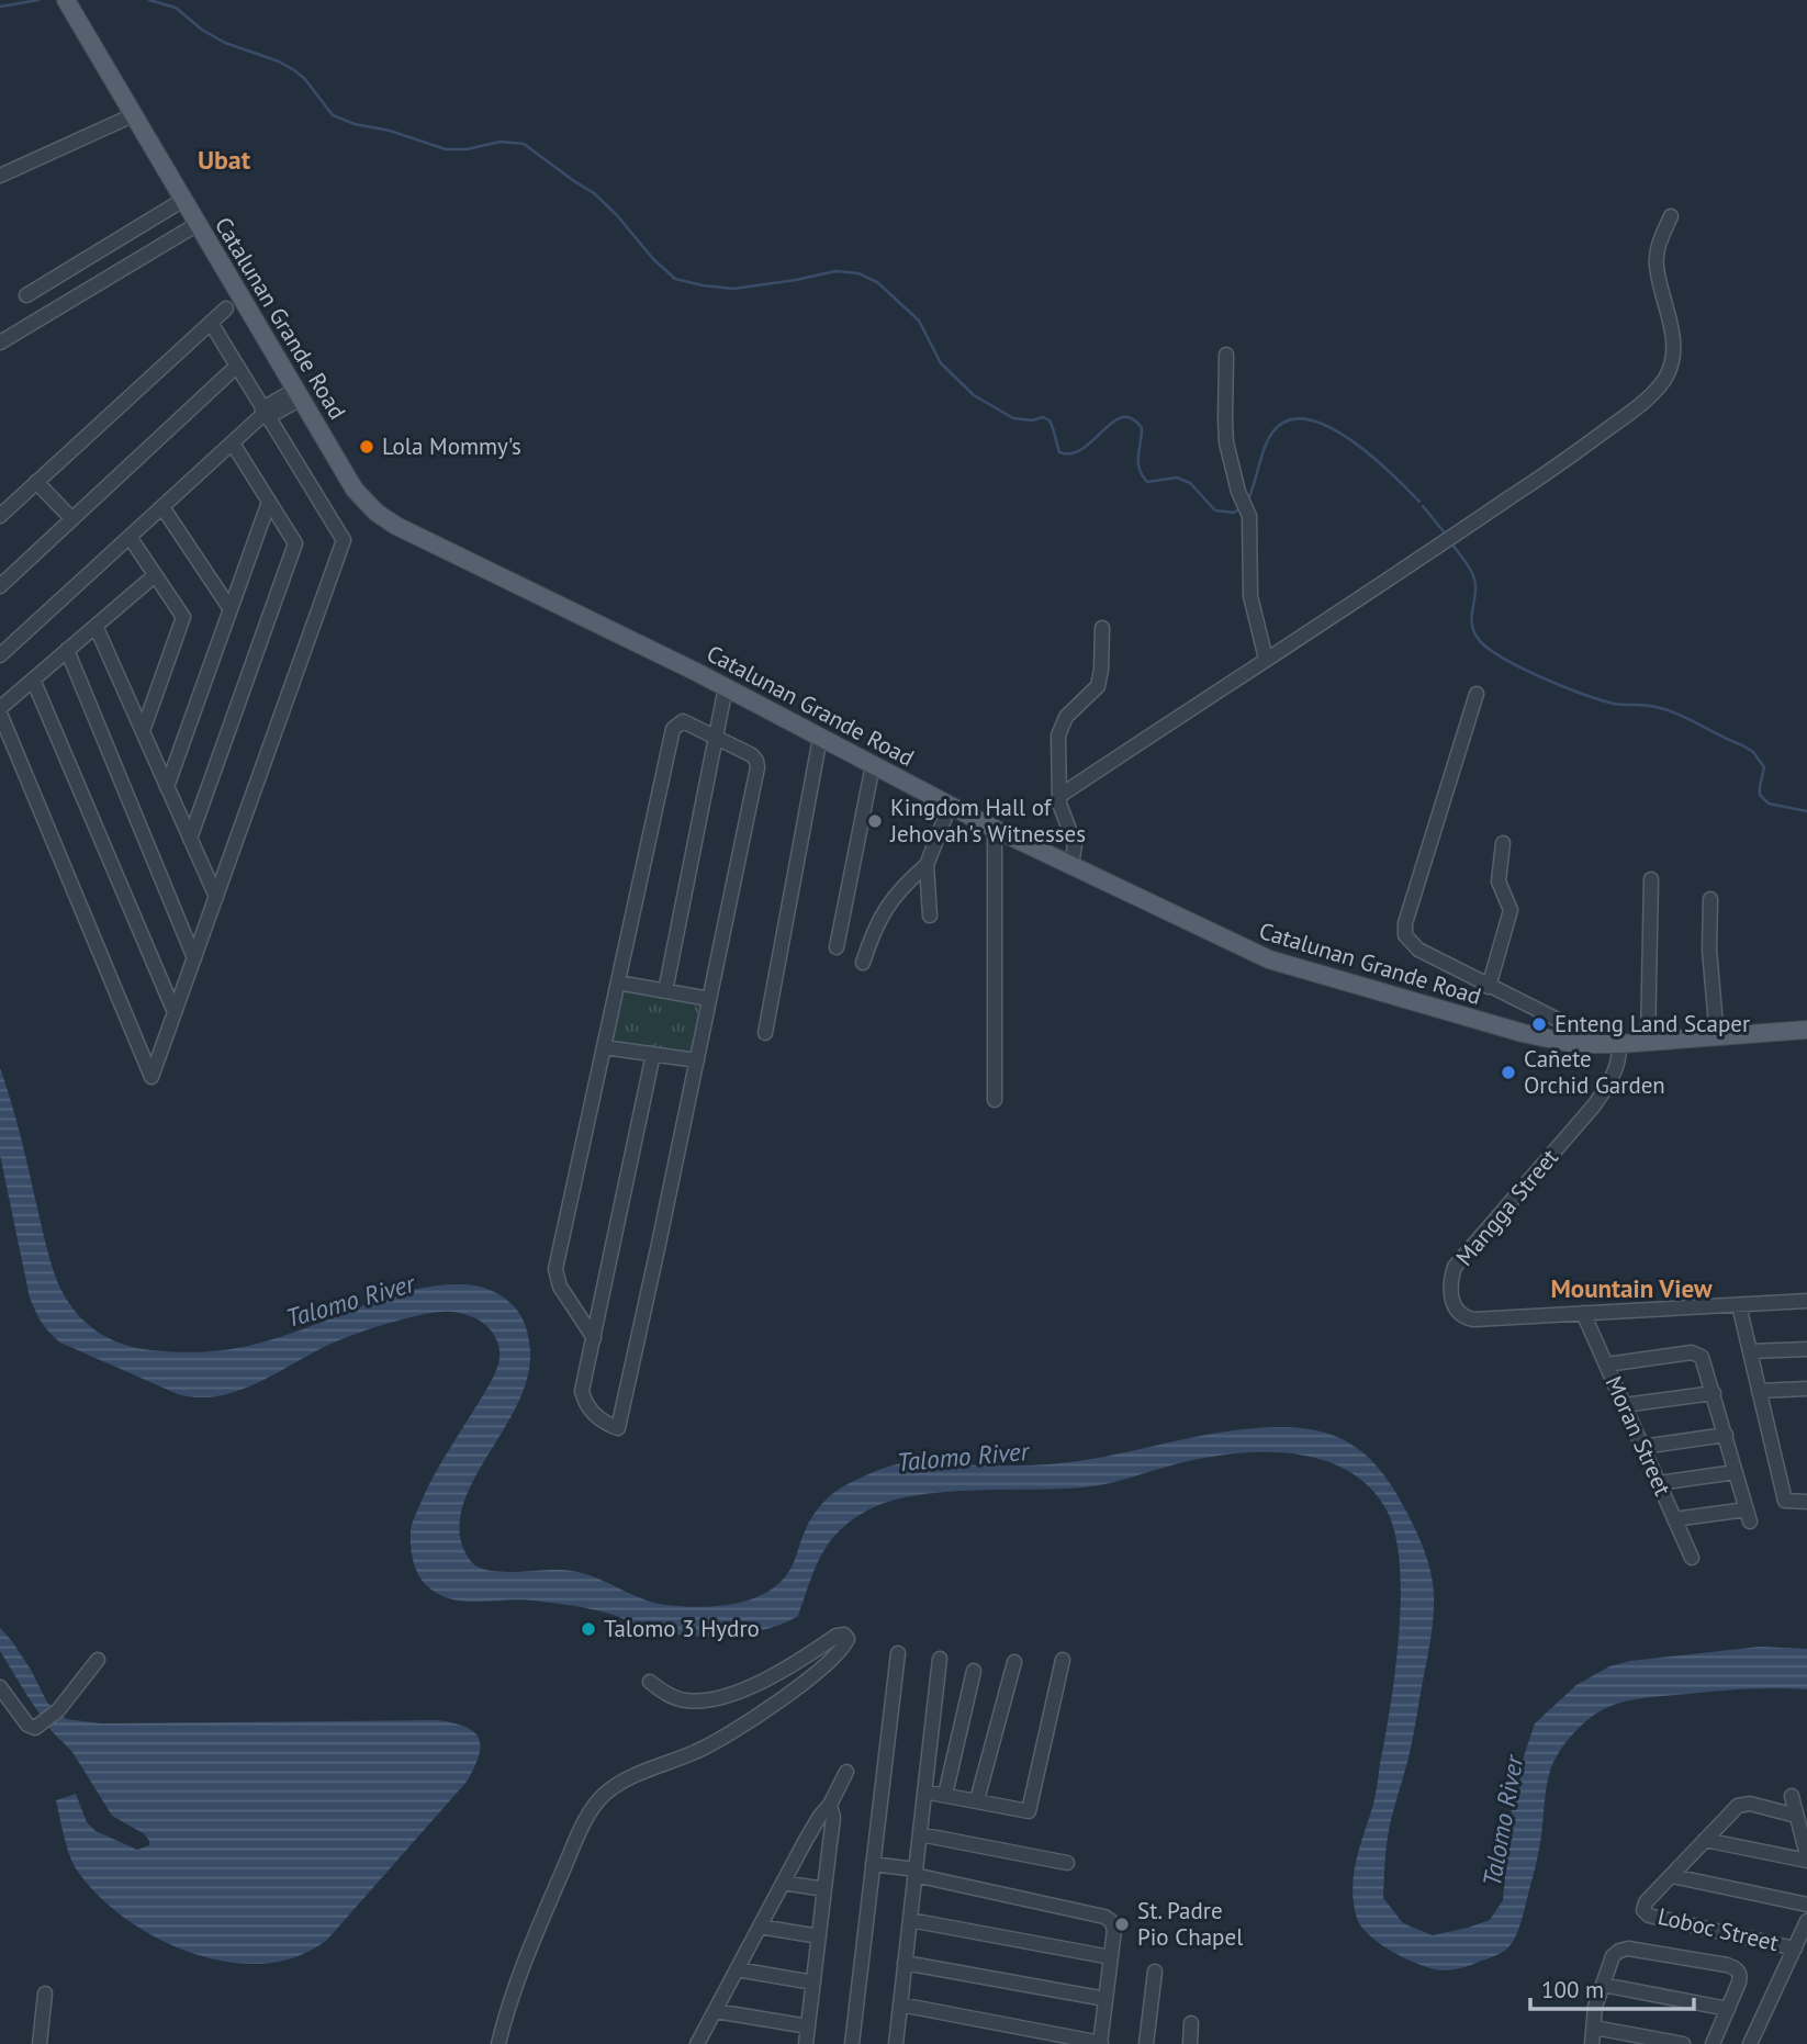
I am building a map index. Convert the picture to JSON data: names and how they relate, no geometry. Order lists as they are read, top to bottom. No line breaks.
{"streets":{"main road":["Catalunan Grande Road"],"street":["Mangga Street","Moran Street","Loboc Street"]},"crossings":[["Catalunan Grande Road","Mangga Street"],["Mangga Street","Moran Street"]],"districts":["Ubat","Mountain View"],"water":["Talomo River"],"places":["Lola Mommy's","Kingdom Hall of Jehovah's Witnesses","Enteng Land Scaper","Cañete Orchid Garden","Talomo 3 Hydro","St. Padre Pio Chapel"],"scale_bar":"100 m"}
